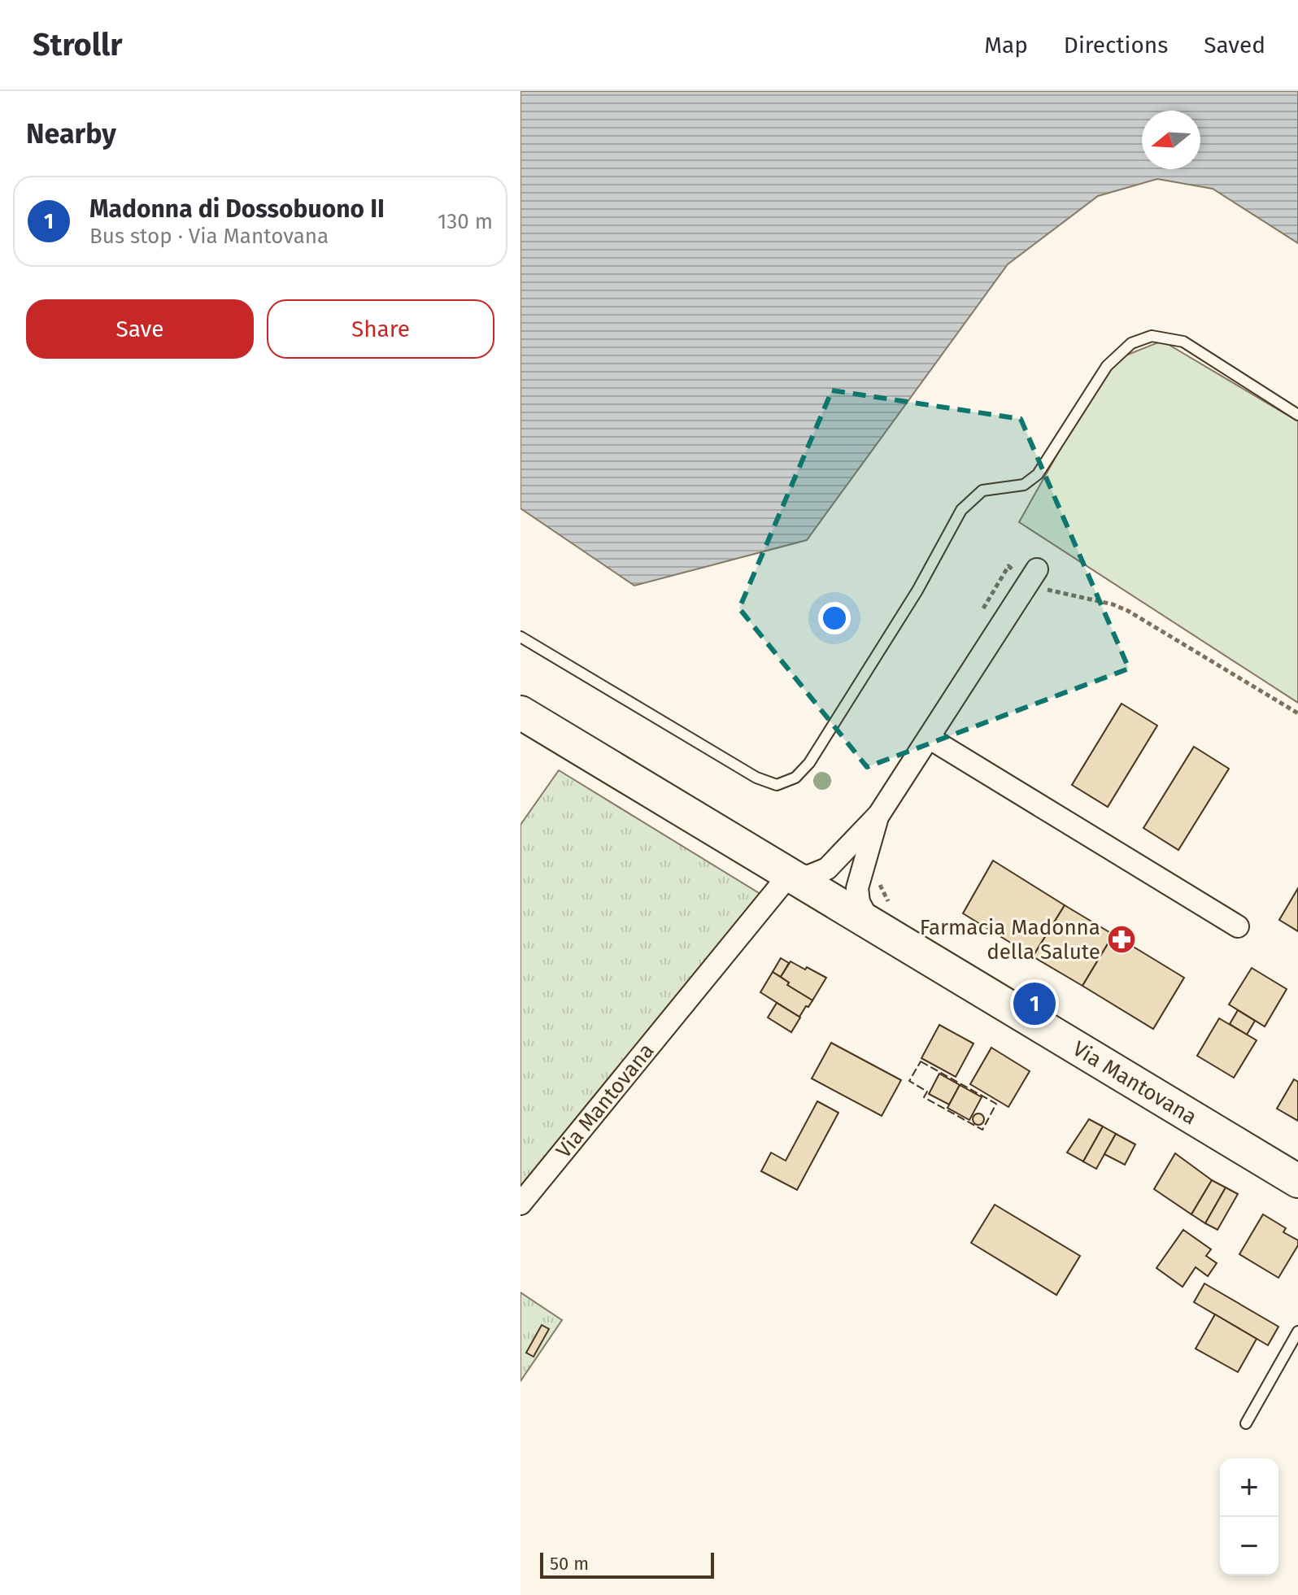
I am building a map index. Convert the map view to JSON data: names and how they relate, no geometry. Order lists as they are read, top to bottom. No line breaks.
{"streets":{"main road":["Via Mantovana"]},"places":{"pharmacy":["Farmacia Madonna della Salute"]},"scale_bar":"50 m","north":"left","page":{"header":"Strollr","nav":["Map","Directions","Saved"],"heading":"Nearby","list":[{"mark":"1","name":"Madonna di Dossobuono II","note":"Bus stop · Via Mantovana","value":"130 m"}],"buttons":["Save","Share"],"pins":"1","map_buttons":["+","−"],"scale":"50 m"}}
